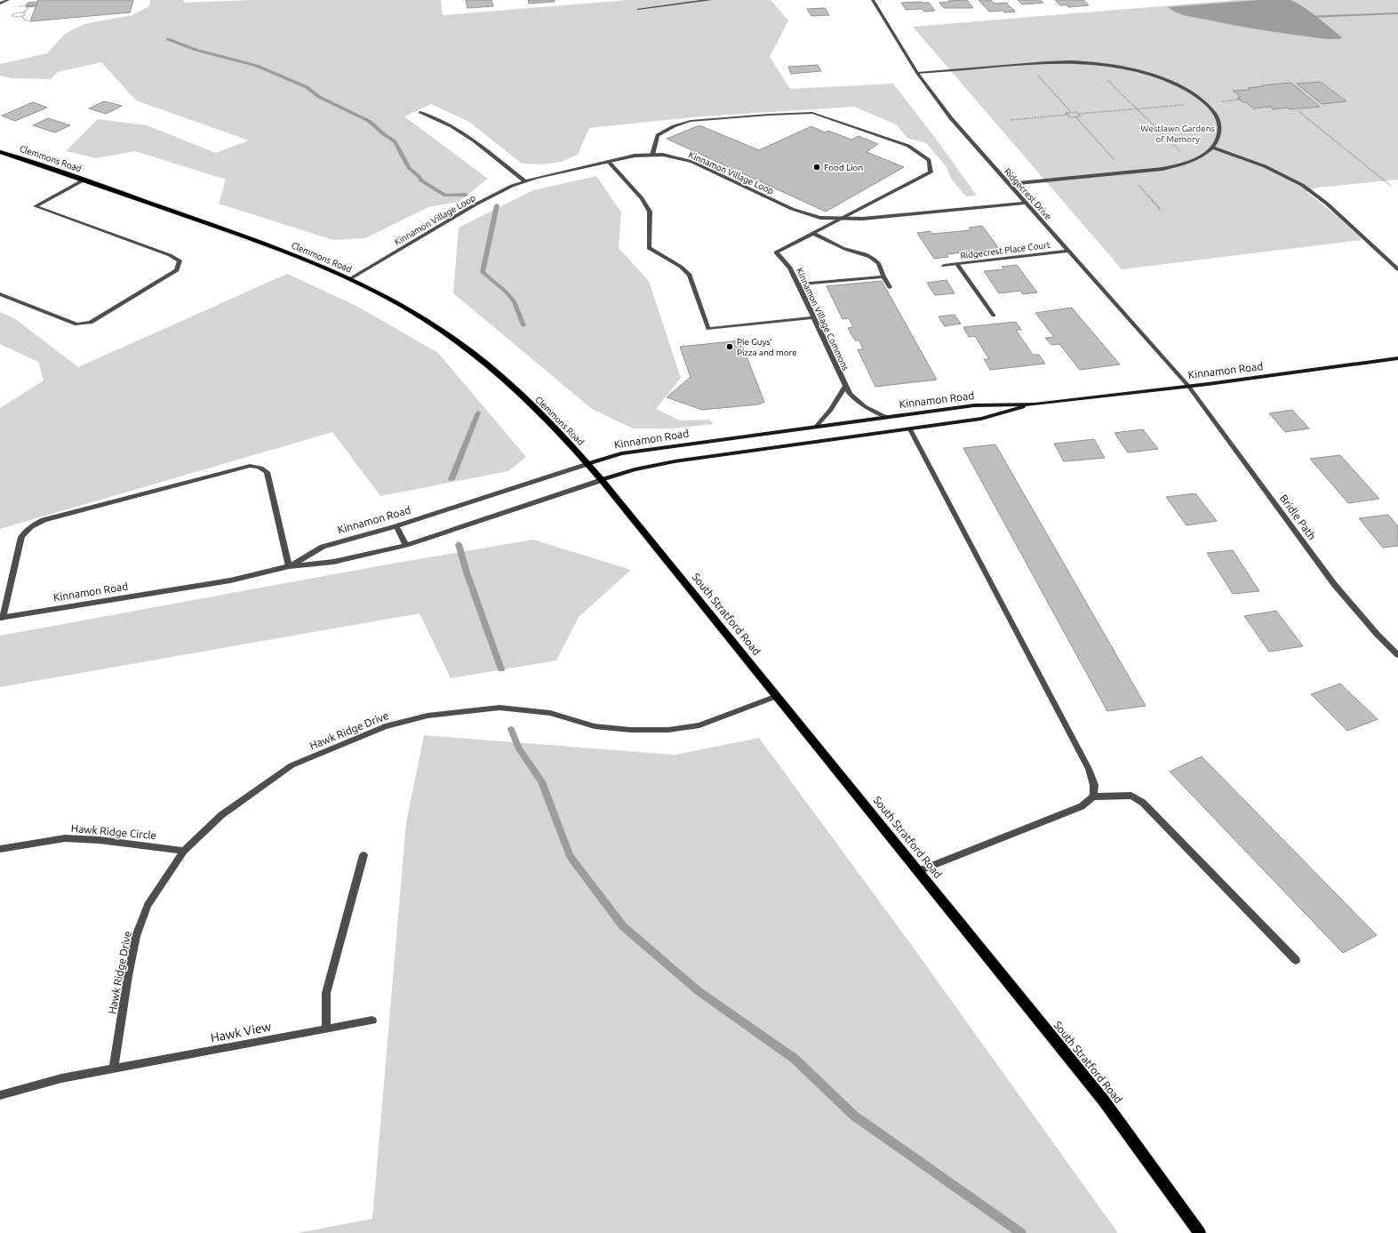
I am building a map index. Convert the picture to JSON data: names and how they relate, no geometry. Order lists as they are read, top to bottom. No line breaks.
{"streets":{"main road":["Clemmons Road","Kinnamon Road","South Stratford Road"],"street":["Kinnamon Village Loop","Ridgecrest Drive","Ridgecrest Place Court","Kinnamon Village Commons","Bridle Path","Hawk Ridge Drive","Hawk Ridge Circle","Hawk View"]},"crossings":[["Clemmons Road","Kinnamon Village Loop"],["Clemmons Road","Kinnamon Road"],["Clemmons Road","South Stratford Road"],["Kinnamon Village Loop","Ridgecrest Drive"],["Kinnamon Village Loop","Kinnamon Village Commons"],["Ridgecrest Drive","Ridgecrest Place Court"],["Ridgecrest Drive","Kinnamon Road"],["Ridgecrest Drive","Bridle Path"],["Kinnamon Village Commons","Kinnamon Road"],["Kinnamon Road","Bridle Path"],["Kinnamon Road","South Stratford Road"],["South Stratford Road","Hawk Ridge Drive"],["Hawk Ridge Drive","Hawk Ridge Circle"],["Hawk Ridge Drive","Hawk View"]],"parks":["Westlawn Gardens of Memory"],"places":["Food Lion","Pie Guys' Pizza and more"]}
